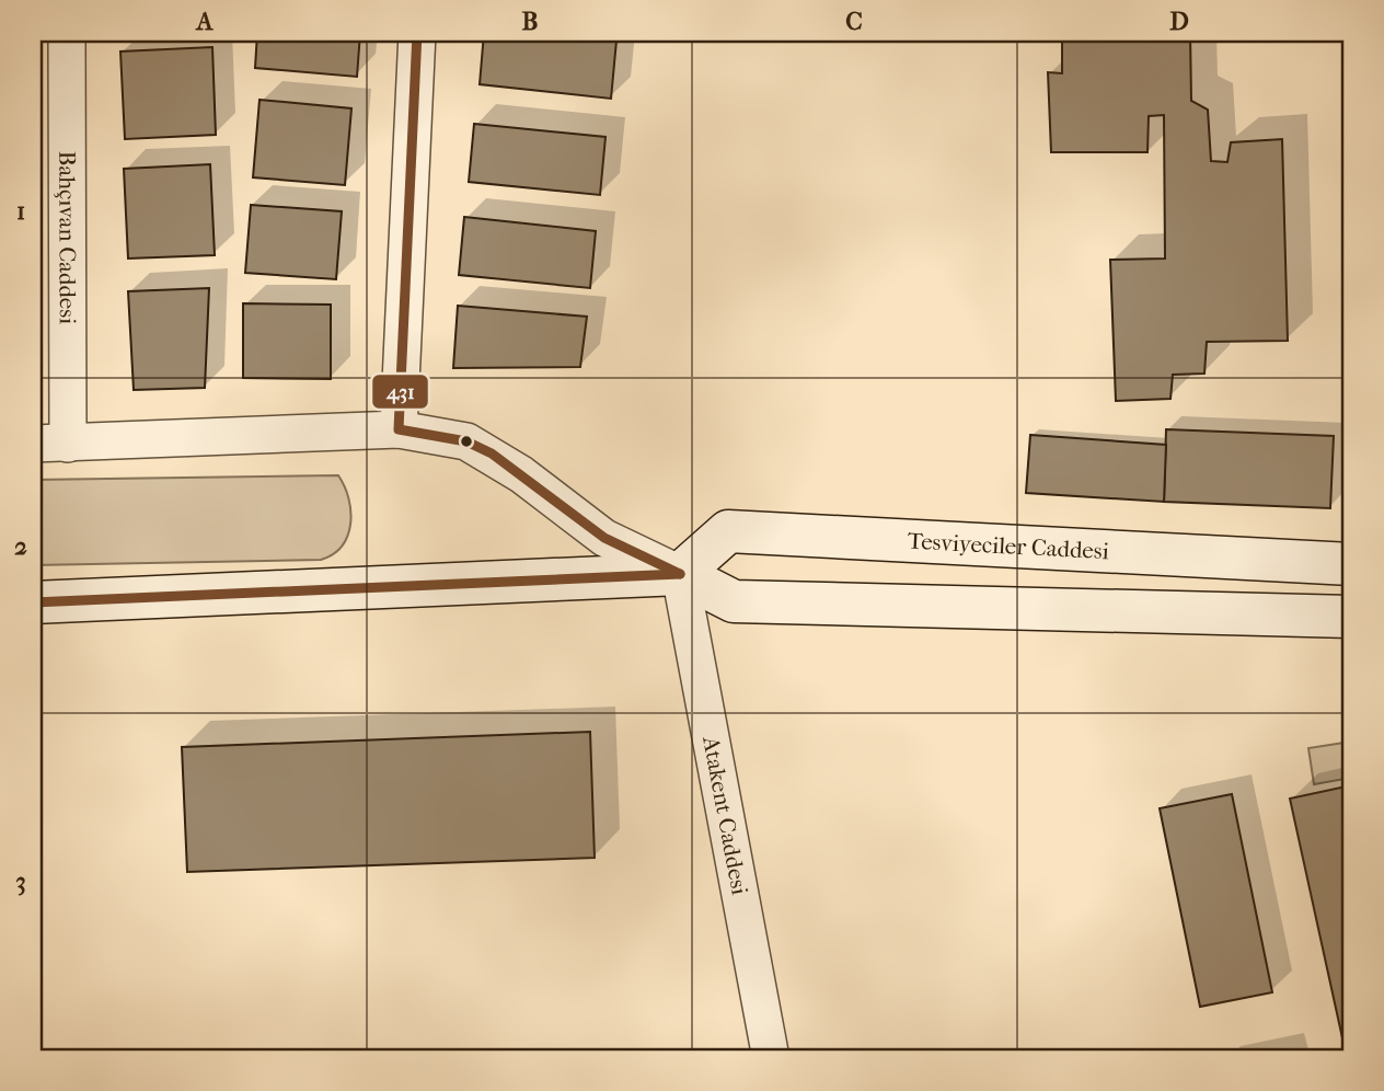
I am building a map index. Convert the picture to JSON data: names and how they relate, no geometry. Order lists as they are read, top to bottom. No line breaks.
{"streets":{"street":["Bahçıvan Caddesi","Tesviyeciler Caddesi","Atakent Caddesi"]},"crossings":[["Tesviyeciler Caddesi","Atakent Caddesi"]],"lines":["transit line 431"],"grid":{"columns":["A","B","C","D"],"rows":["1","2","3"]}}
